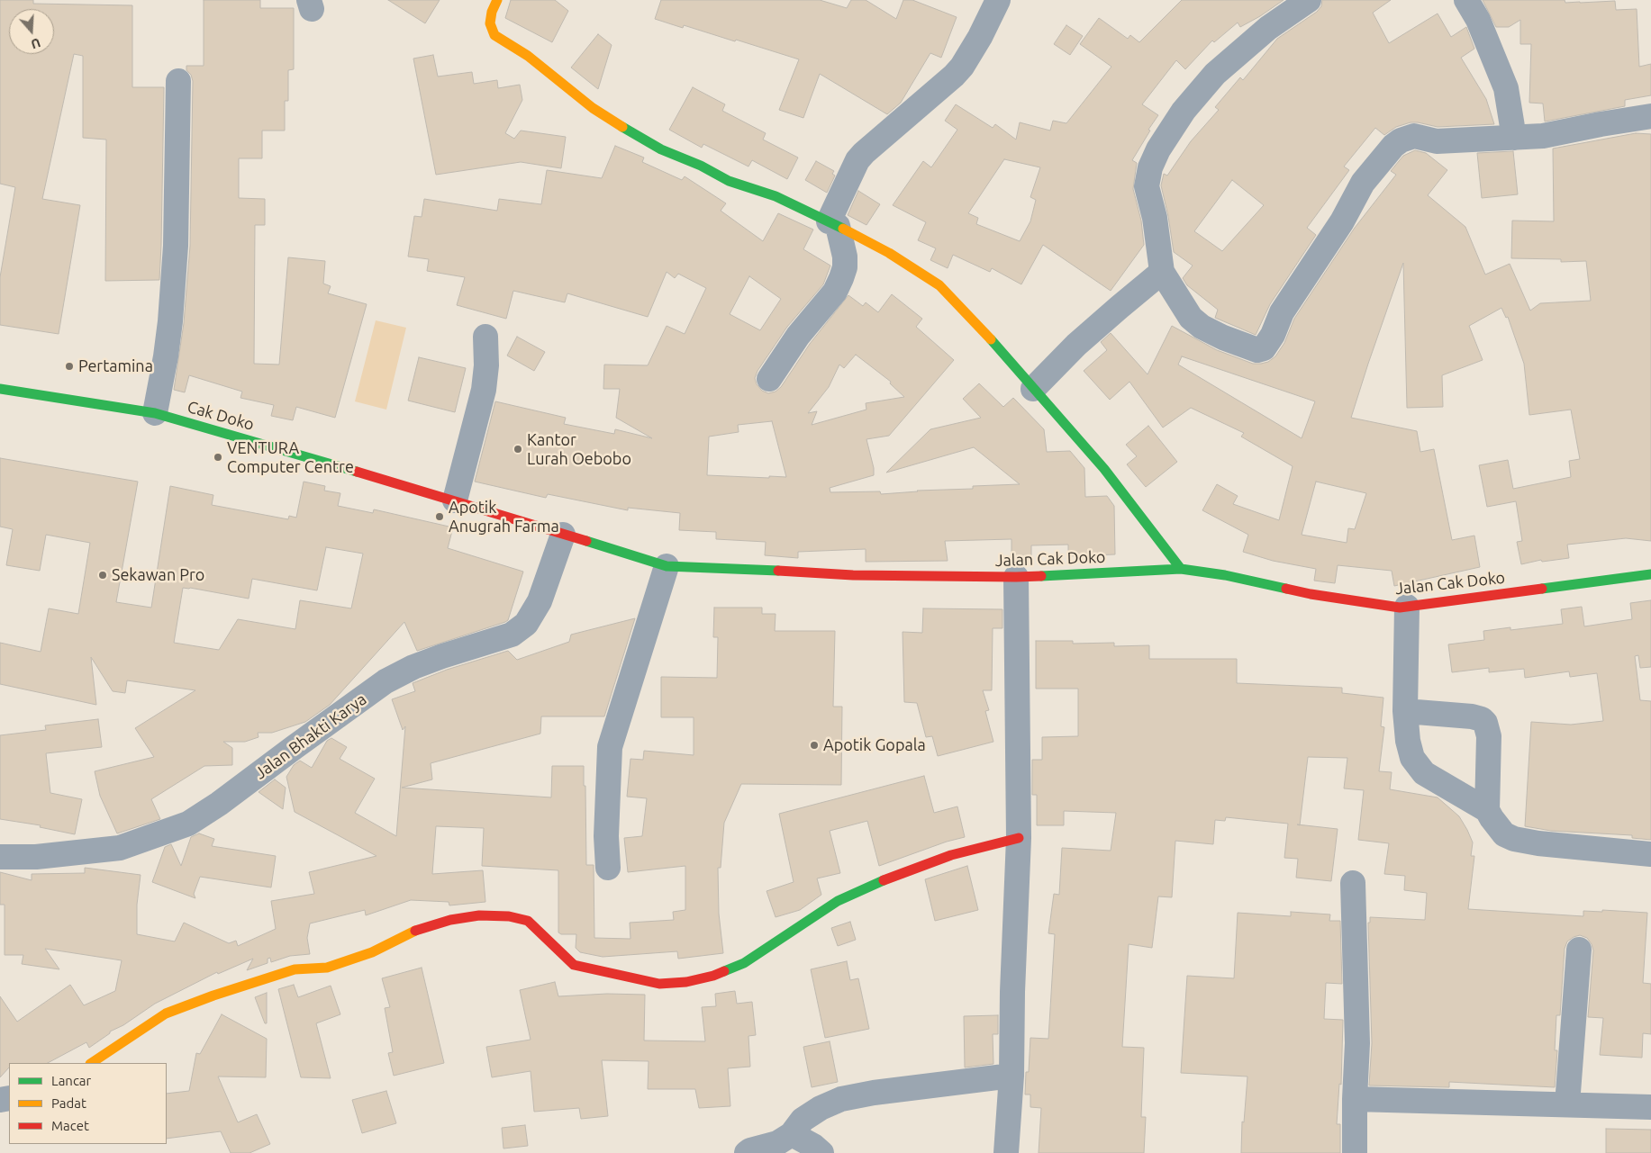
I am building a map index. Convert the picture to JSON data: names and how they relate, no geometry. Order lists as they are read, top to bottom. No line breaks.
{"streets":{"street":["Cak Doko","Jalan Cak Doko","Jalan Bhakti Karya"]},"crossings":[["Cak Doko","Jalan Cak Doko"],["Jalan Cak Doko","Jalan Bhakti Karya"]],"places":["Pertamina","Kantor Lurah Oebobo","VENTURA Computer Centre","Apotik Anugrah Farma","Sekawan Pro","Apotik Gopala"],"legend":["Lancar","Padat","Macet"],"north":"bottom"}
